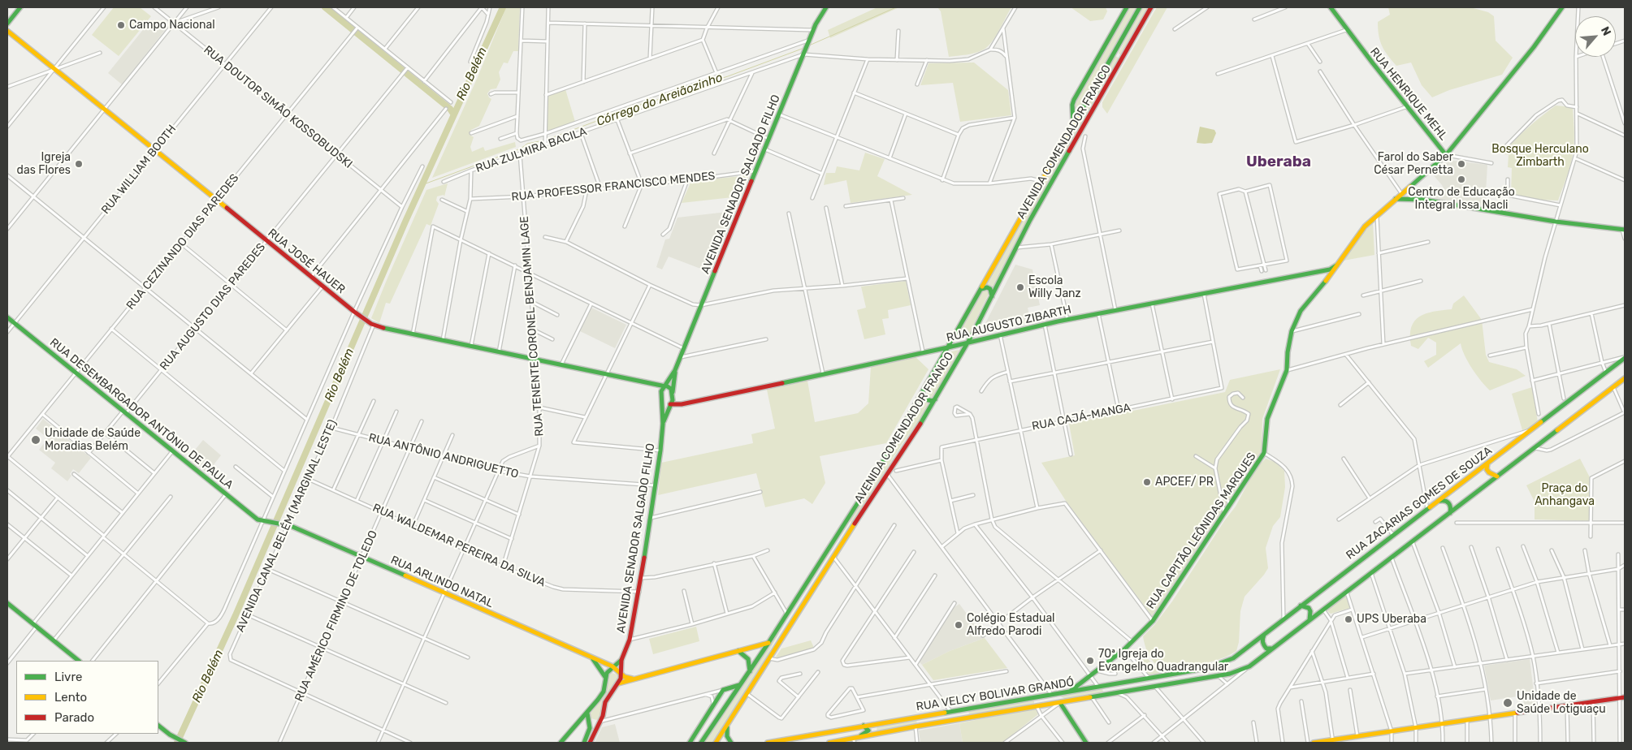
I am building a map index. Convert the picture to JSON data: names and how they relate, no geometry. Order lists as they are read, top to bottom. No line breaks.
{"streets":{"main road":["RUA HENRIQUE MEHL","AVENIDA COMENDADOR FRANCO","AVENIDA SENADOR SALGADO FILHO","RUA JOSÉ HAUER","RUA AUGUSTO ZIBARTH","RUA DESEMBARGADOR ANTÔNIO DE PAULA","RUA ZACARIAS GOMES DE SOUZA","RUA CAPITÃO LEÔNIDAS MARQUES","RUA ARLINDO NATAL","RUA VELCY BOLIVAR GRANDÓ"],"street":["RUA DOUTOR SIMÃO KOSSOBUDSKI","RUA ZULMIRA BACILA","RUA WILLIAM BOOTH","RUA PROFESSOR FRANCISCO MENDES","RUA CEZINANDO DIAS PAREDES","RUA AUGUSTO DIAS PAREDES","RUA TENENTE CORONEL BENJAMIN LAGE","RUA CAJÁ-MANGA","RUA ANTÔNIO ANDRIGUETTO","AVENIDA CANAL BELÉM (MARGINAL LESTE)","RUA WALDEMAR PEREIRA DA SILVA","RUA AMÉRICO FIRMINO DE TOLEDO"]},"crossings":[["RUA HENRIQUE MEHL","RUA CAPITÃO LEÔNIDAS MARQUES"],["RUA DOUTOR SIMÃO KOSSOBUDSKI","RUA WILLIAM BOOTH"],["RUA DOUTOR SIMÃO KOSSOBUDSKI","RUA CEZINANDO DIAS PAREDES"],["RUA DOUTOR SIMÃO KOSSOBUDSKI","RUA AUGUSTO DIAS PAREDES"],["AVENIDA COMENDADOR FRANCO","RUA AUGUSTO ZIBARTH"],["RUA ZULMIRA BACILA","AVENIDA SENADOR SALGADO FILHO"],["RUA ZULMIRA BACILA","RUA TENENTE CORONEL BENJAMIN LAGE"],["RUA WILLIAM BOOTH","RUA JOSÉ HAUER"],["RUA WILLIAM BOOTH","RUA DESEMBARGADOR ANTÔNIO DE PAULA"],["AVENIDA SENADOR SALGADO FILHO","RUA PROFESSOR FRANCISCO MENDES"],["AVENIDA SENADOR SALGADO FILHO","RUA JOSÉ HAUER"],["AVENIDA SENADOR SALGADO FILHO","RUA AUGUSTO ZIBARTH"],["AVENIDA SENADOR SALGADO FILHO","RUA ANTÔNIO ANDRIGUETTO"],["AVENIDA SENADOR SALGADO FILHO","RUA WALDEMAR PEREIRA DA SILVA"],["RUA PROFESSOR FRANCISCO MENDES","RUA TENENTE CORONEL BENJAMIN LAGE"],["RUA CEZINANDO DIAS PAREDES","RUA JOSÉ HAUER"],["RUA CEZINANDO DIAS PAREDES","RUA DESEMBARGADOR ANTÔNIO DE PAULA"],["RUA JOSÉ HAUER","RUA AUGUSTO DIAS PAREDES"],["RUA JOSÉ HAUER","RUA TENENTE CORONEL BENJAMIN LAGE"],["RUA JOSÉ HAUER","AVENIDA CANAL BELÉM (MARGINAL LESTE)"],["RUA AUGUSTO DIAS PAREDES","RUA DESEMBARGADOR ANTÔNIO DE PAULA"],["RUA AUGUSTO ZIBARTH","RUA CAPITÃO LEÔNIDAS MARQUES"],["RUA TENENTE CORONEL BENJAMIN LAGE","RUA ANTÔNIO ANDRIGUETTO"],["RUA TENENTE CORONEL BENJAMIN LAGE","RUA WALDEMAR PEREIRA DA SILVA"],["RUA DESEMBARGADOR ANTÔNIO DE PAULA","RUA ARLINDO NATAL"],["RUA ANTÔNIO ANDRIGUETTO","AVENIDA CANAL BELÉM (MARGINAL LESTE)"],["RUA ANTÔNIO ANDRIGUETTO","RUA AMÉRICO FIRMINO DE TOLEDO"],["RUA ZACARIAS GOMES DE SOUZA","RUA VELCY BOLIVAR GRANDÓ"],["AVENIDA CANAL BELÉM (MARGINAL LESTE)","RUA WALDEMAR PEREIRA DA SILVA"],["AVENIDA CANAL BELÉM (MARGINAL LESTE)","RUA ARLINDO NATAL"],["AVENIDA CANAL BELÉM (MARGINAL LESTE)","RUA AMÉRICO FIRMINO DE TOLEDO"],["RUA CAPITÃO LEÔNIDAS MARQUES","RUA VELCY BOLIVAR GRANDÓ"],["RUA WALDEMAR PEREIRA DA SILVA","RUA AMÉRICO FIRMINO DE TOLEDO"],["RUA ARLINDO NATAL","RUA AMÉRICO FIRMINO DE TOLEDO"]],"districts":["Uberaba"],"water":["Rio Belém","Córrego do Areiãozinho"],"parks":["Bosque Herculano Zimbarth","Praça do Anhangava"],"places":["Campo Nacional","Igreja das Flores","Farol do Saber César Pernetta","Centro de Educação Integral Issa Nacli","Escola Willy Janz","Unidade de Saúde Moradias Belém","APCEF/ PR","UPS Uberaba","Colégio Estadual Alfredo Parodi","70ª Igreja do Evangelho Quadrangular","Unidade de Saúde Lotiguaçu"],"legend":["Livre","Lento","Parado"],"north":"top right"}
